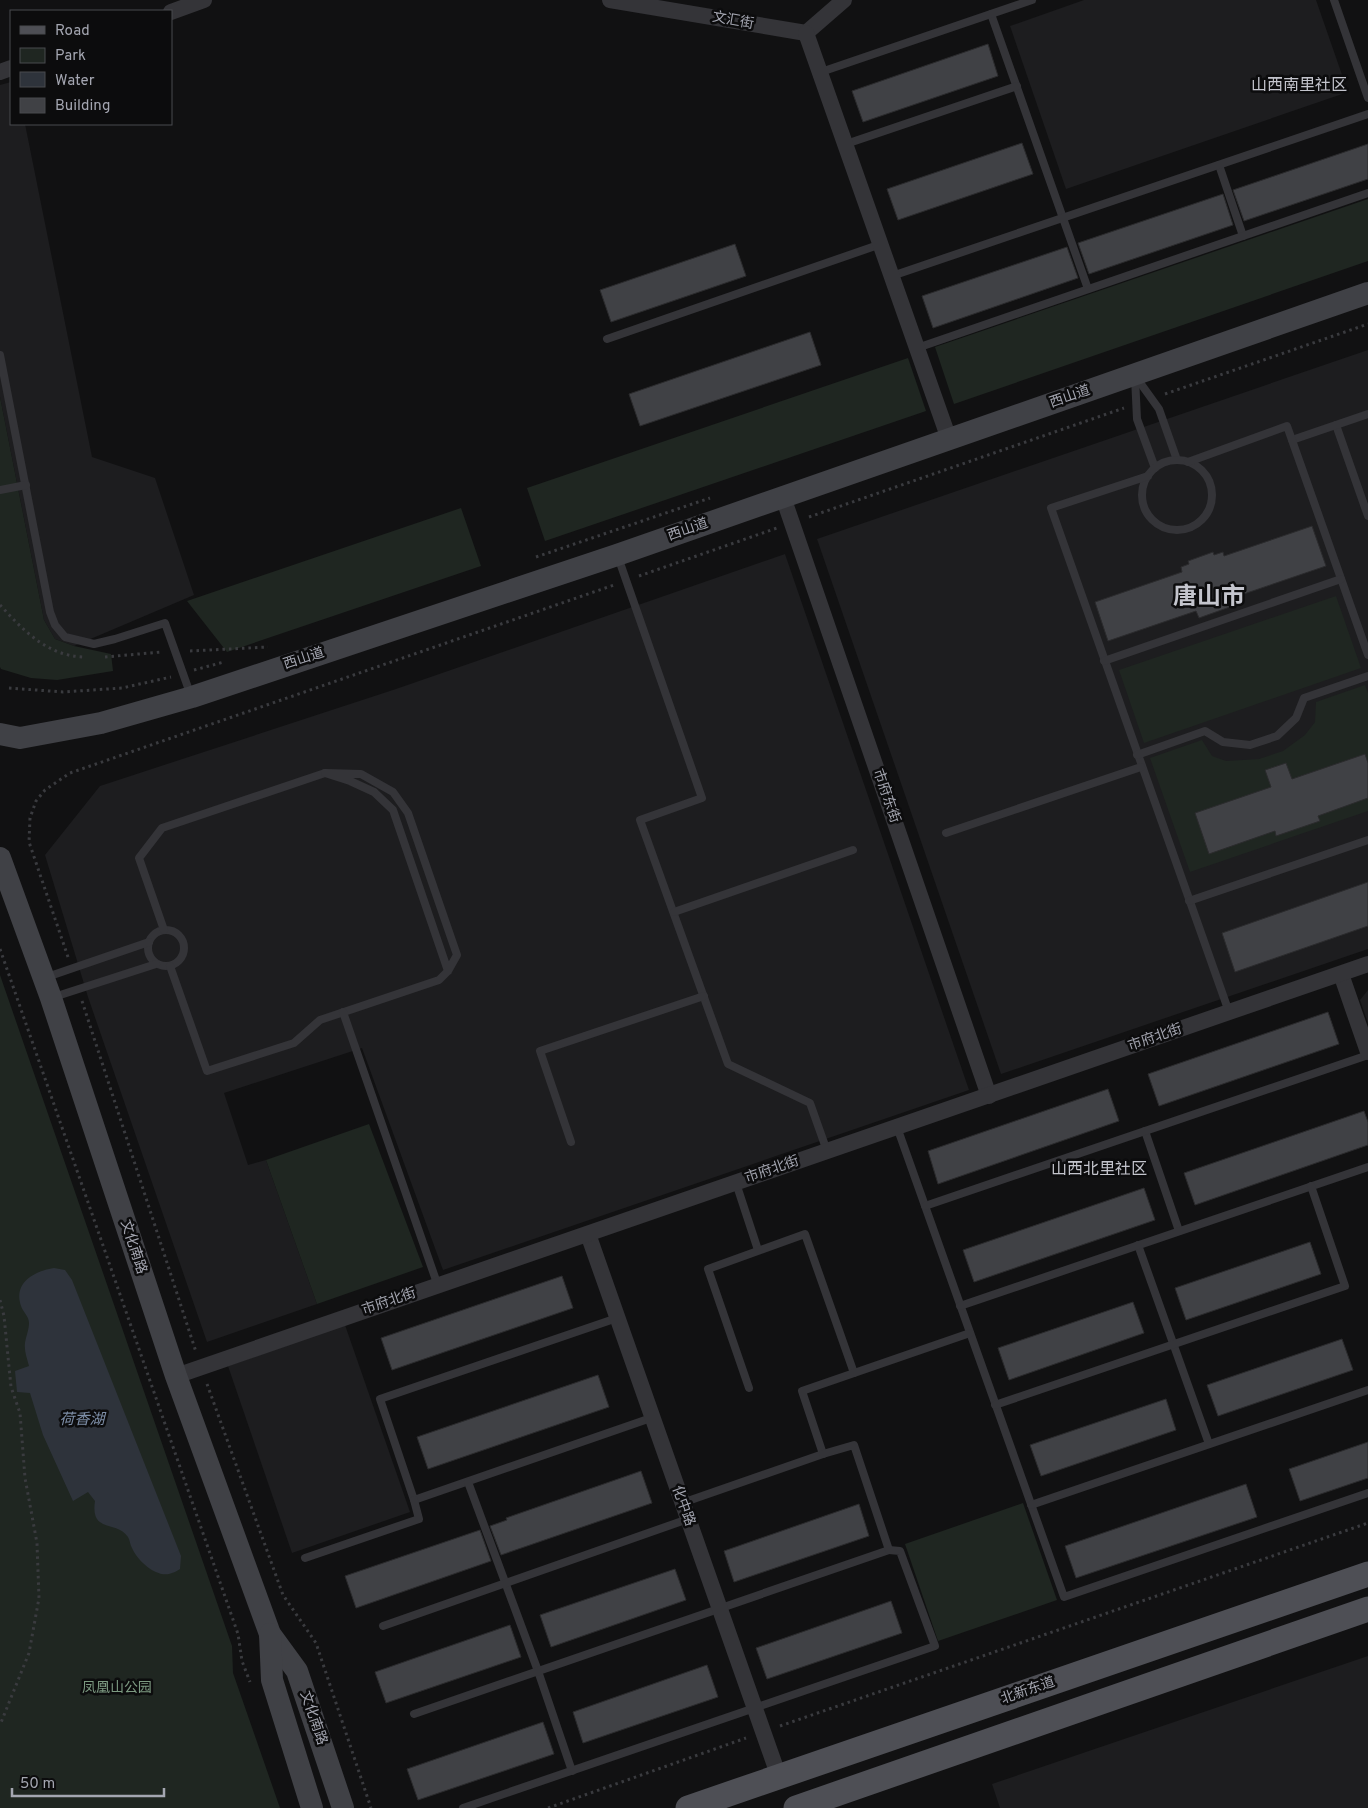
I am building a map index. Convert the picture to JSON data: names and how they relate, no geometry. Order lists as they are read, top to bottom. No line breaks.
{"streets":{"main road":["北新东道"],"street":["文汇街","西山道","市府东街","市府北街","文化南路","化中路"]},"crossings":[["西山道","市府东街"],["市府东街","市府北街"],["市府北街","文化南路"],["市府北街","化中路"],["化中路","北新东道"]],"districts":["山西南里社区","唐山市","山西北里社区"],"water":["荷香湖"],"parks":["凤凰山公园"],"legend":["Road","Park","Water","Building"],"scale_bar":"50 m"}
